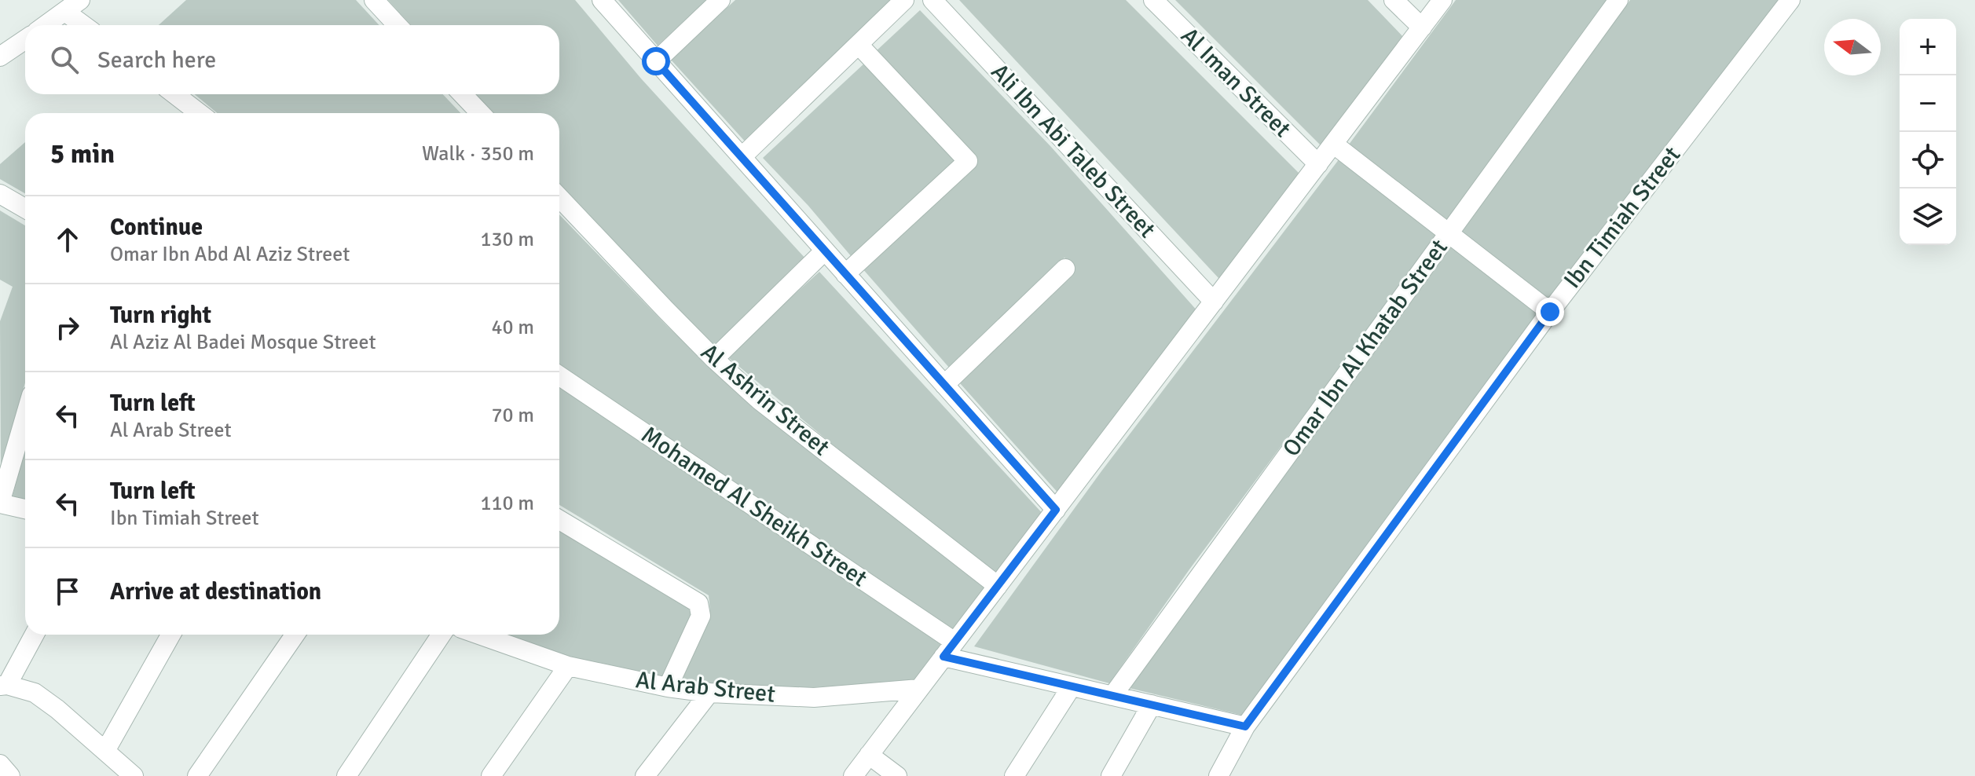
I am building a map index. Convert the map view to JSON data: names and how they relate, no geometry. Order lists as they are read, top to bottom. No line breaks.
{"streets":{"street":["Al Iman Street","Ali Ibn Abi Taleb Street","Ibn Timiah Street","Omar Ibn Al Khatab Street","Al Ashrin Street","Mohamed Al Sheikh Street","Al Arab Street"]},"north":"left","page":{"map_buttons":["+","−"],"search":"Search here","heading":["5 min","Walk · 350 m"],"list":[["Continue","Omar Ibn Abd Al Aziz Street","130 m"],["Turn right","Al Aziz Al Badei Mosque Street","40 m"],["Turn left","Al Arab Street","70 m"],["Turn left","Ibn Timiah Street","110 m"],"Arrive at destination"]}}
